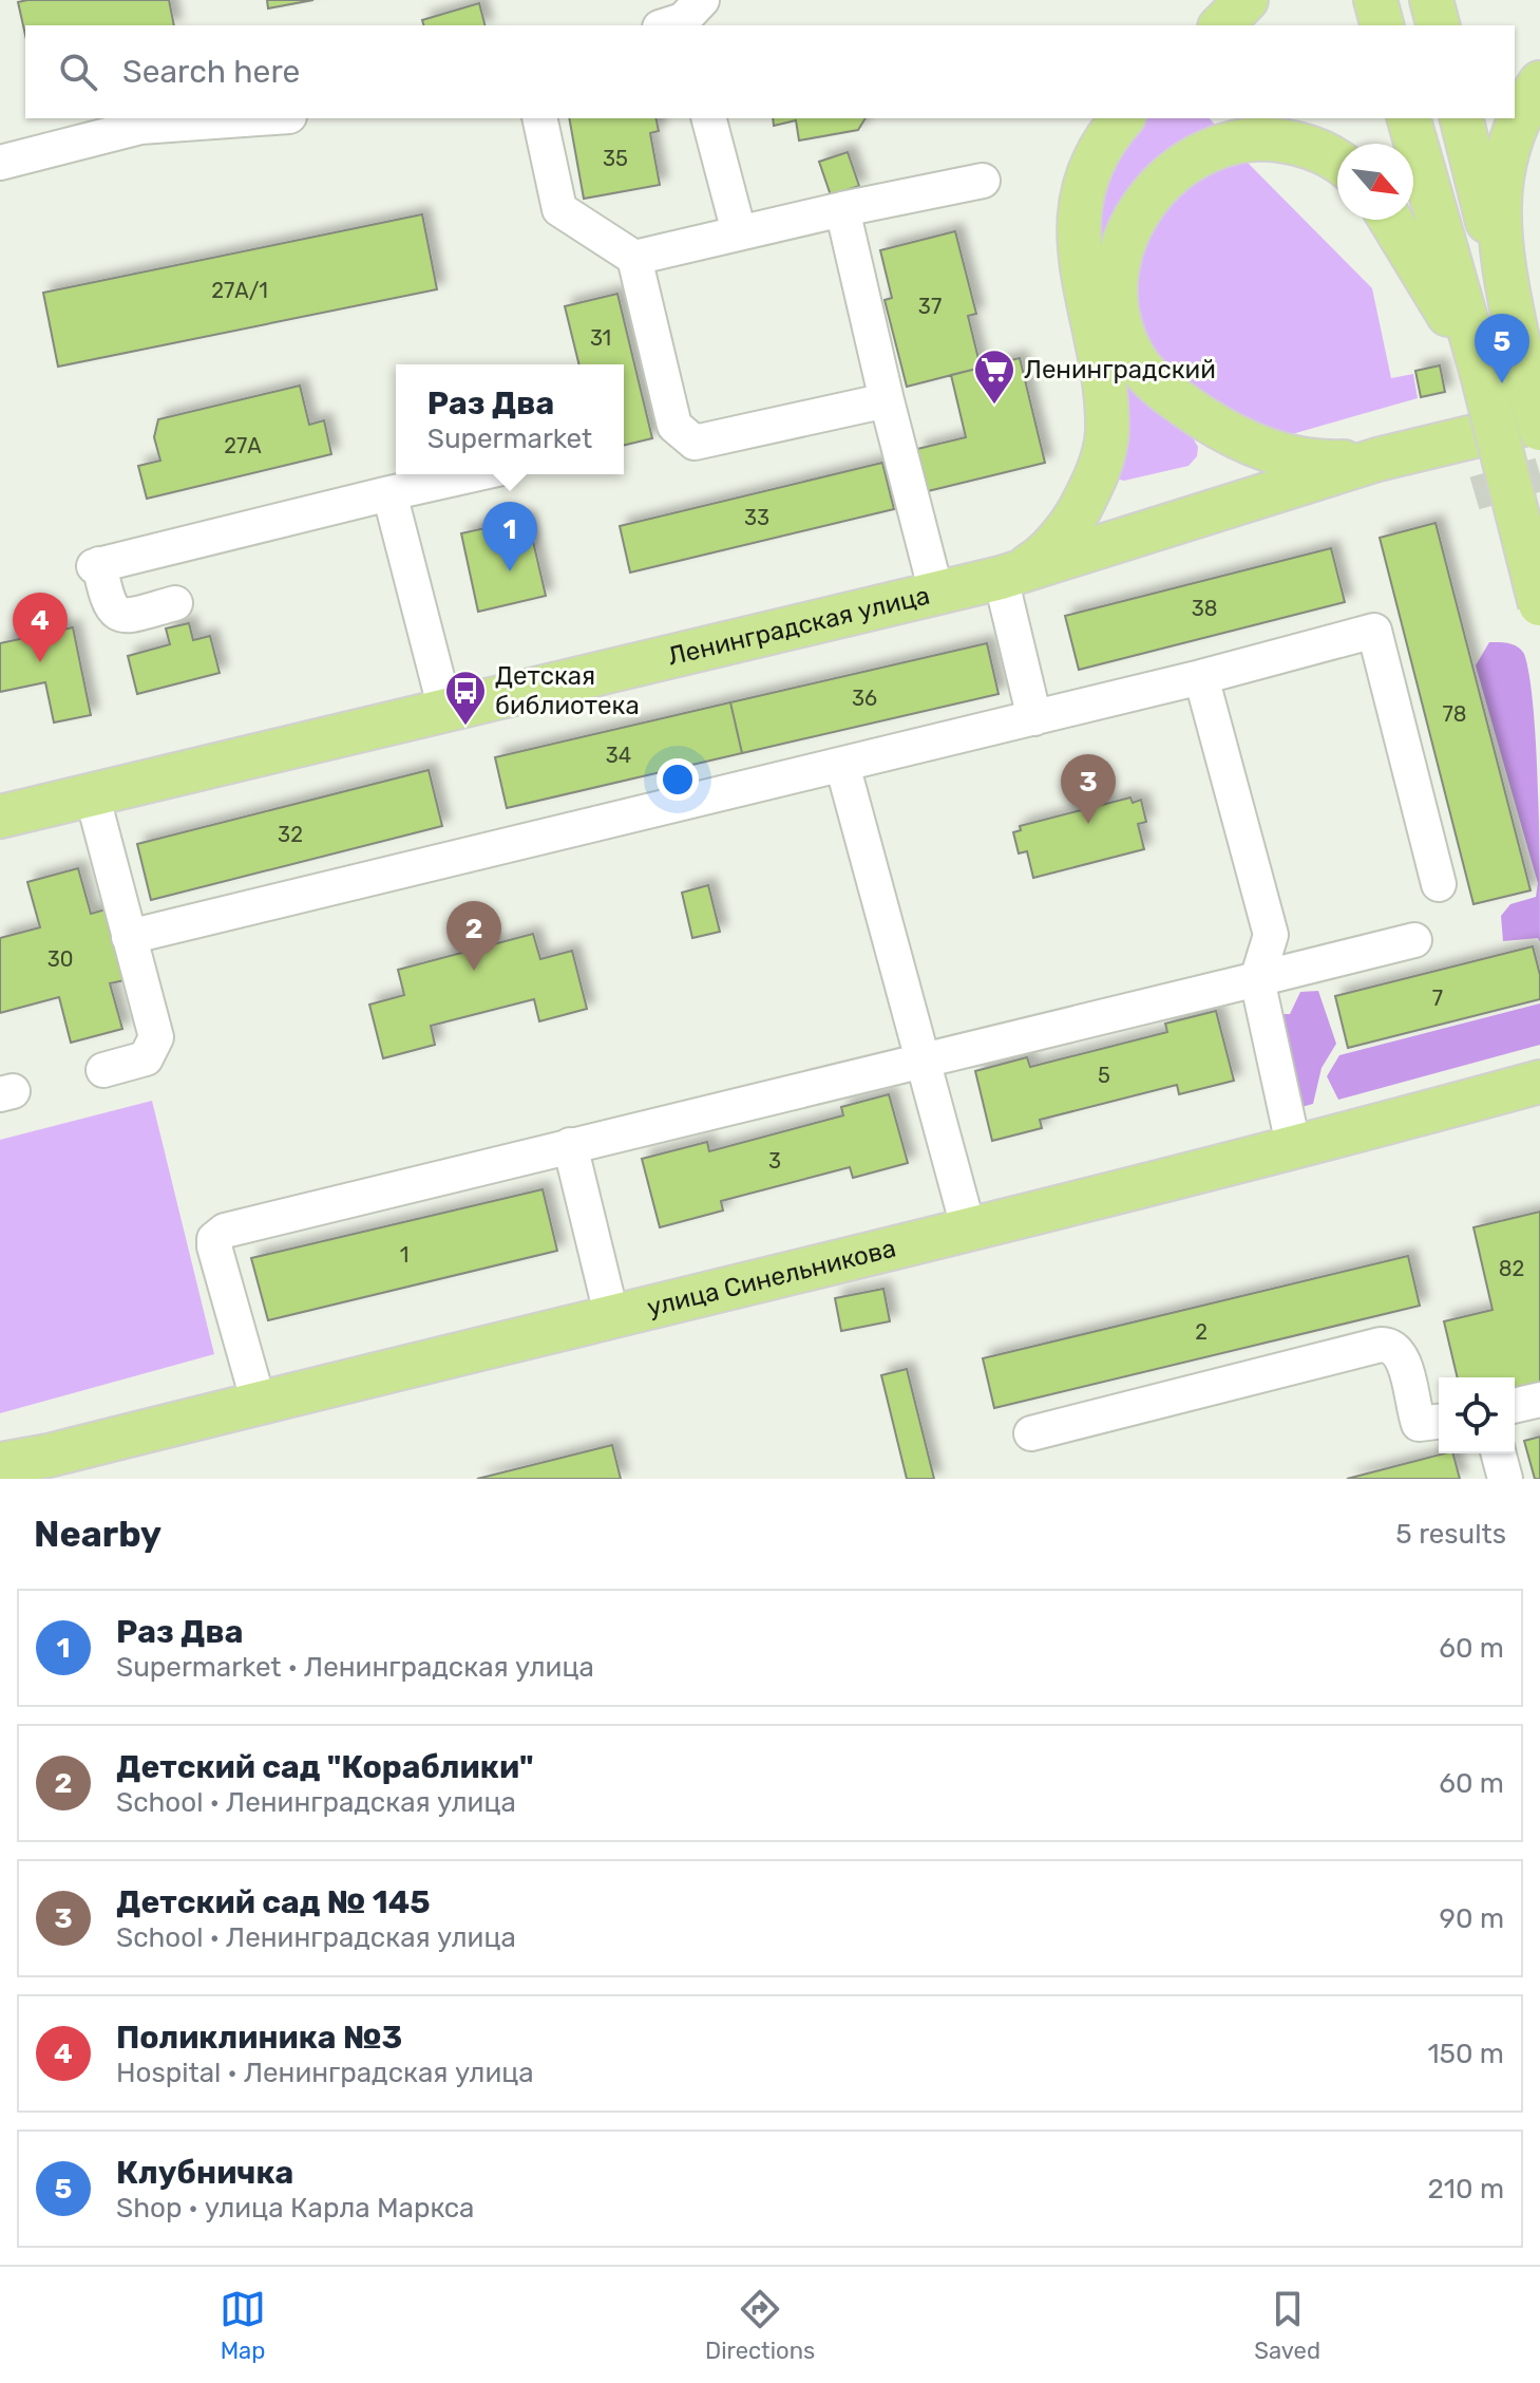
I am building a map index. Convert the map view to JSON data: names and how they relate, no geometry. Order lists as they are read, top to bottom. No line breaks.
{"streets":{"main road":["Ленинградская улица","улица Синельникова"]},"places":{"supermarket":["Ленинградский"],"bus stop":["Детская библиотека"]},"house_numbers":["35","27А/1","37","31","27А","33","38","36","78","34","32","30","7","5","3","1","82","2"],"north":"bottom right","page":{"search":"Search here","pins":["5","1","4","3","2"],"popup":["Раз Два","Supermarket"],"heading":["Nearby","5 results"],"list":[{"mark":"1","name":"Раз Два","note":"Supermarket · Ленинградская улица","value":"60 m"},{"mark":"2","name":"Детский сад \"Кораблики\"","note":"School · Ленинградская улица","value":"60 m"},{"mark":"3","name":"Детский сад № 145","note":"School · Ленинградская улица","value":"90 m"},{"mark":"4","name":"Поликлиника №3","note":"Hospital · Ленинградская улица","value":"150 m"},{"mark":"5","name":"Клубничка","note":"Shop · улица Карла Маркса","value":"210 m"}],"nav":["Map","Directions","Saved"]}}
